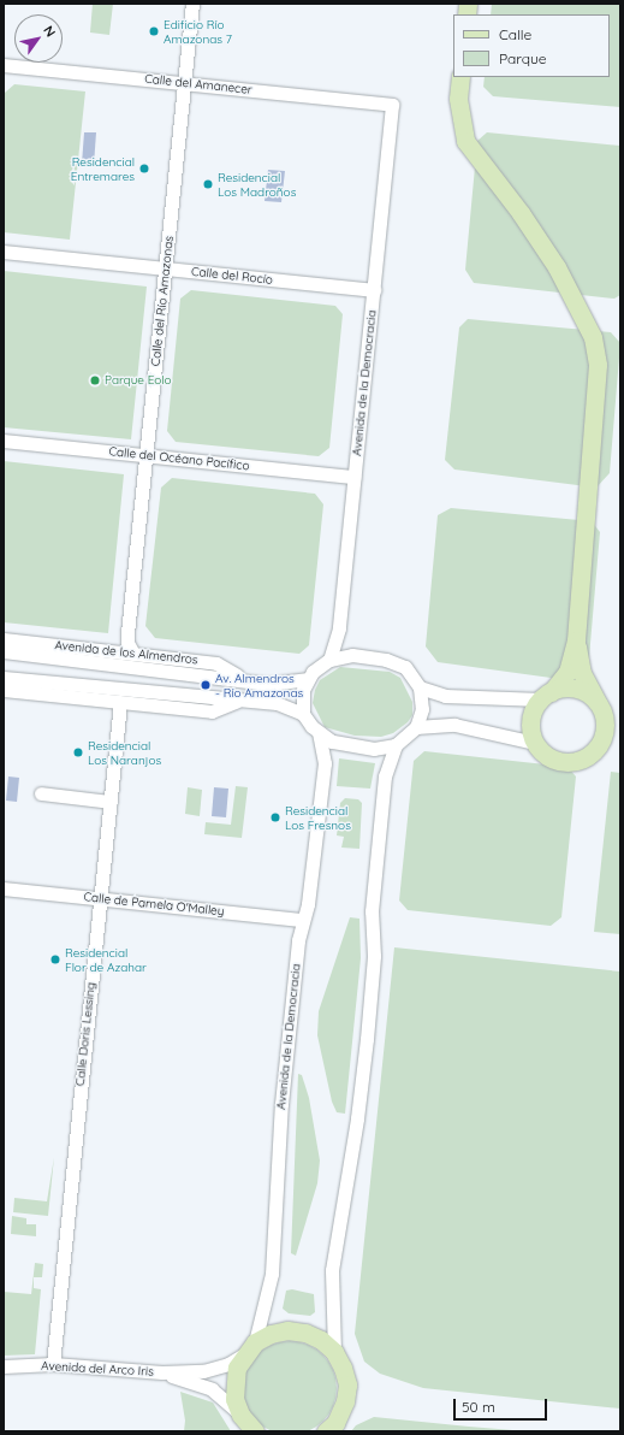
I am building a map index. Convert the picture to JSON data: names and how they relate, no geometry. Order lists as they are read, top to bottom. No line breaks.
{"streets":{"street":["Calle del Amanecer","Calle del Rocío","Calle del Río Amazonas","Avenida de la Democracia","Calle del Océano Pacífico","Avenida de los Almendros","Calle de Pamela O'Malley","Calle Doris Lessing","Avenida del Arco Iris"]},"crossings":[["Calle del Amanecer","Calle del Río Amazonas"],["Calle del Amanecer","Avenida de la Democracia"],["Calle del Rocío","Calle del Río Amazonas"],["Calle del Rocío","Avenida de la Democracia"],["Calle del Río Amazonas","Calle del Océano Pacífico"],["Calle del Río Amazonas","Avenida de los Almendros"],["Avenida de la Democracia","Calle del Océano Pacífico"],["Avenida de la Democracia","Avenida de los Almendros"],["Avenida de la Democracia","Calle de Pamela O'Malley"],["Avenida de la Democracia","Avenida del Arco Iris"],["Calle de Pamela O'Malley","Calle Doris Lessing"],["Calle Doris Lessing","Avenida del Arco Iris"]],"places":["Edificio Río Amazonas 7","Residencial Entremares","Residencial Los Madroños","Parque Eolo","Av. Almendros - Río Amazonas","Residencial Los Naranjos","Residencial Los Fresnos","Residencial Flor de Azahar"],"legend":["Calle","Parque"],"scale_bar":"50 m","north":"top right"}
